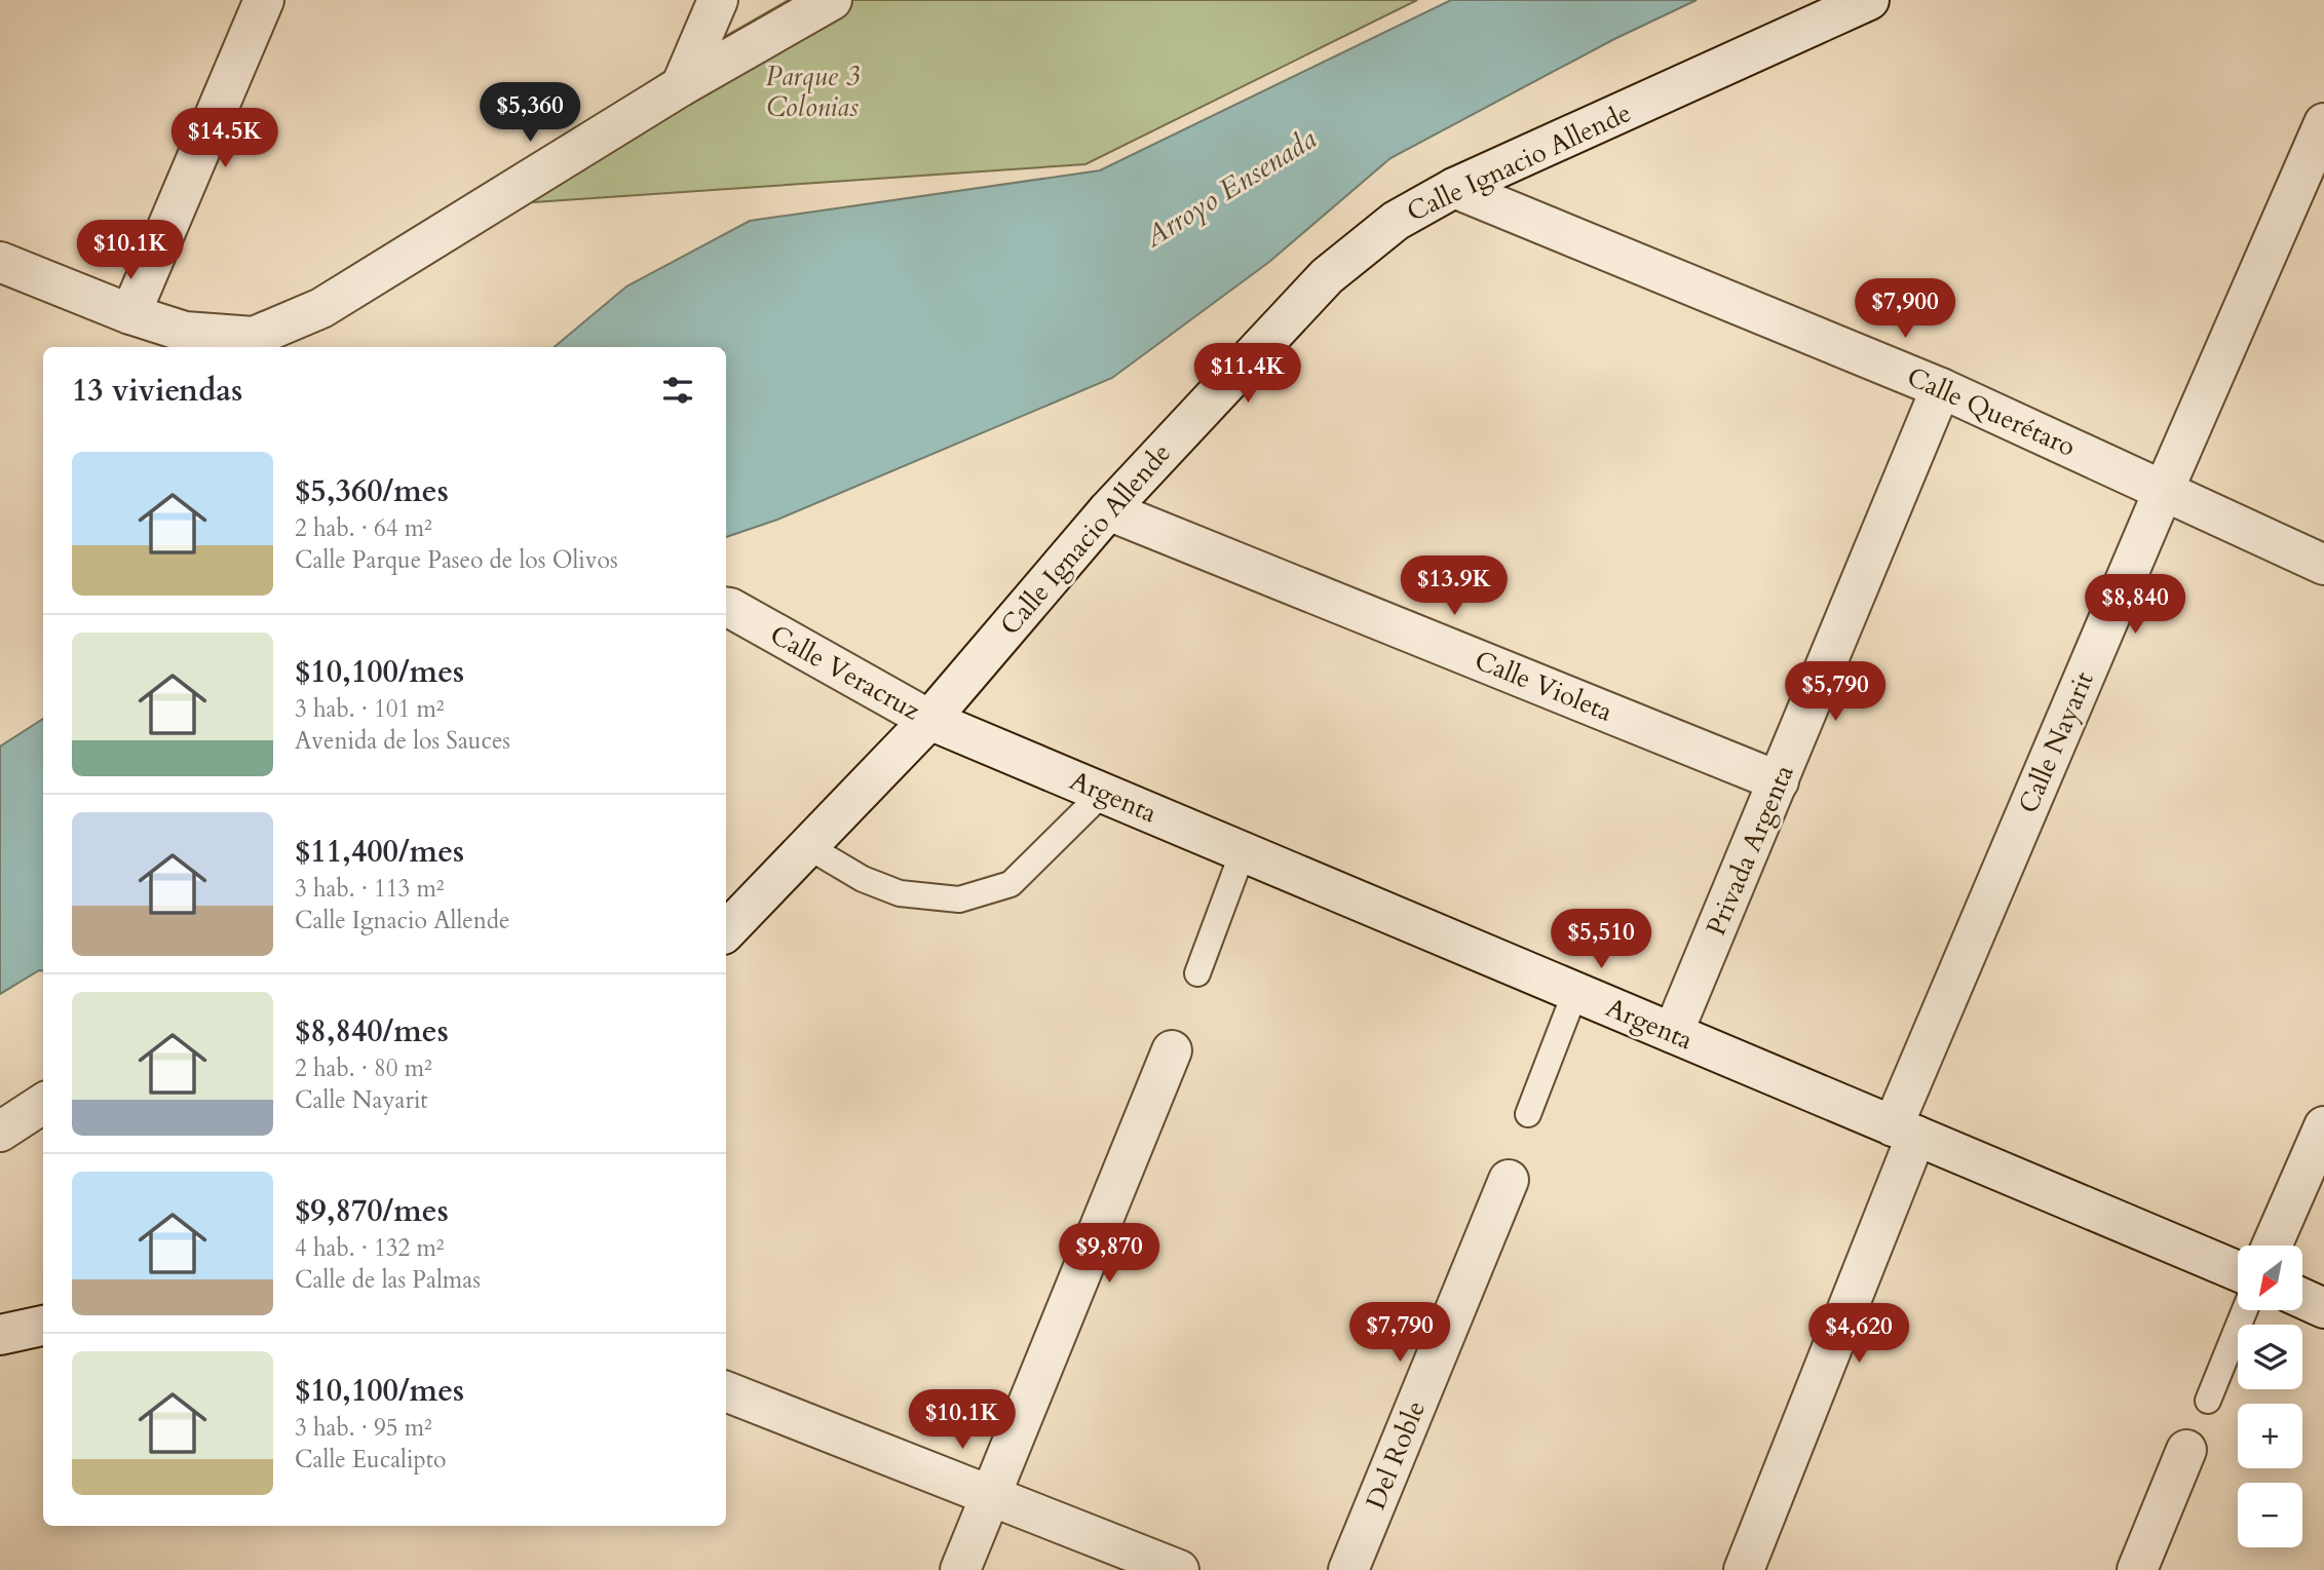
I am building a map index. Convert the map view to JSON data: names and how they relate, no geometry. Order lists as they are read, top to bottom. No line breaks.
{"streets":{"street":["Calle Ignacio Allende","Calle Querétaro","Calle Veracruz","Calle Violeta","Calle Nayarit","Argenta","Privada Argenta","Del Roble"]},"crossings":[["Calle Ignacio Allende","Calle Querétaro"],["Calle Ignacio Allende","Calle Veracruz"],["Calle Ignacio Allende","Calle Violeta"],["Calle Ignacio Allende","Argenta"],["Calle Querétaro","Calle Nayarit"],["Calle Querétaro","Privada Argenta"],["Calle Veracruz","Argenta"],["Calle Violeta","Privada Argenta"],["Calle Nayarit","Argenta"],["Argenta","Privada Argenta"]],"water":["Arroyo Ensenada"],"parks":["Parque 3 Colonias"],"north":"bottom left","page":{"price":["$5,360","$14.5K","$10.1K","$7,900","$11.4K","$13.9K","$8,840","$5,790","$5,510","$9,870","$7,790","$4,620","$10.1K"],"heading":"13 viviendas","list":[{"name":"$5,360/mes","note":"2 hab. · 64 m² · Calle Parque Paseo de los Olivos"},{"name":"$10,100/mes","note":"3 hab. · 101 m² · Avenida de los Sauces"},{"name":"$11,400/mes","note":"3 hab. · 113 m² · Calle Ignacio Allende"},{"name":"$8,840/mes","note":"2 hab. · 80 m² · Calle Nayarit"},{"name":"$9,870/mes","note":"4 hab. · 132 m² · Calle de las Palmas"},{"name":"$10,100/mes","note":"3 hab. · 95 m² · Calle Eucalipto"}],"map_buttons":["+","−"]}}
